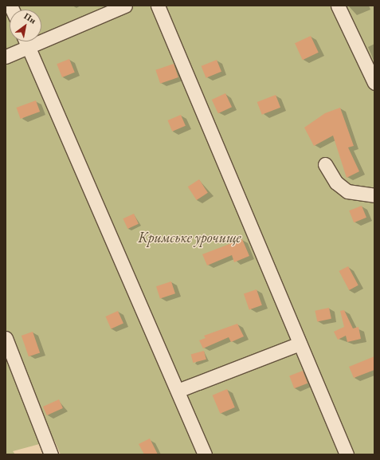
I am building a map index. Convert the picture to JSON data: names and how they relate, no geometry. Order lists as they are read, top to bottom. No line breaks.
{"parks":["Кримське урочище"],"north":"top right"}
